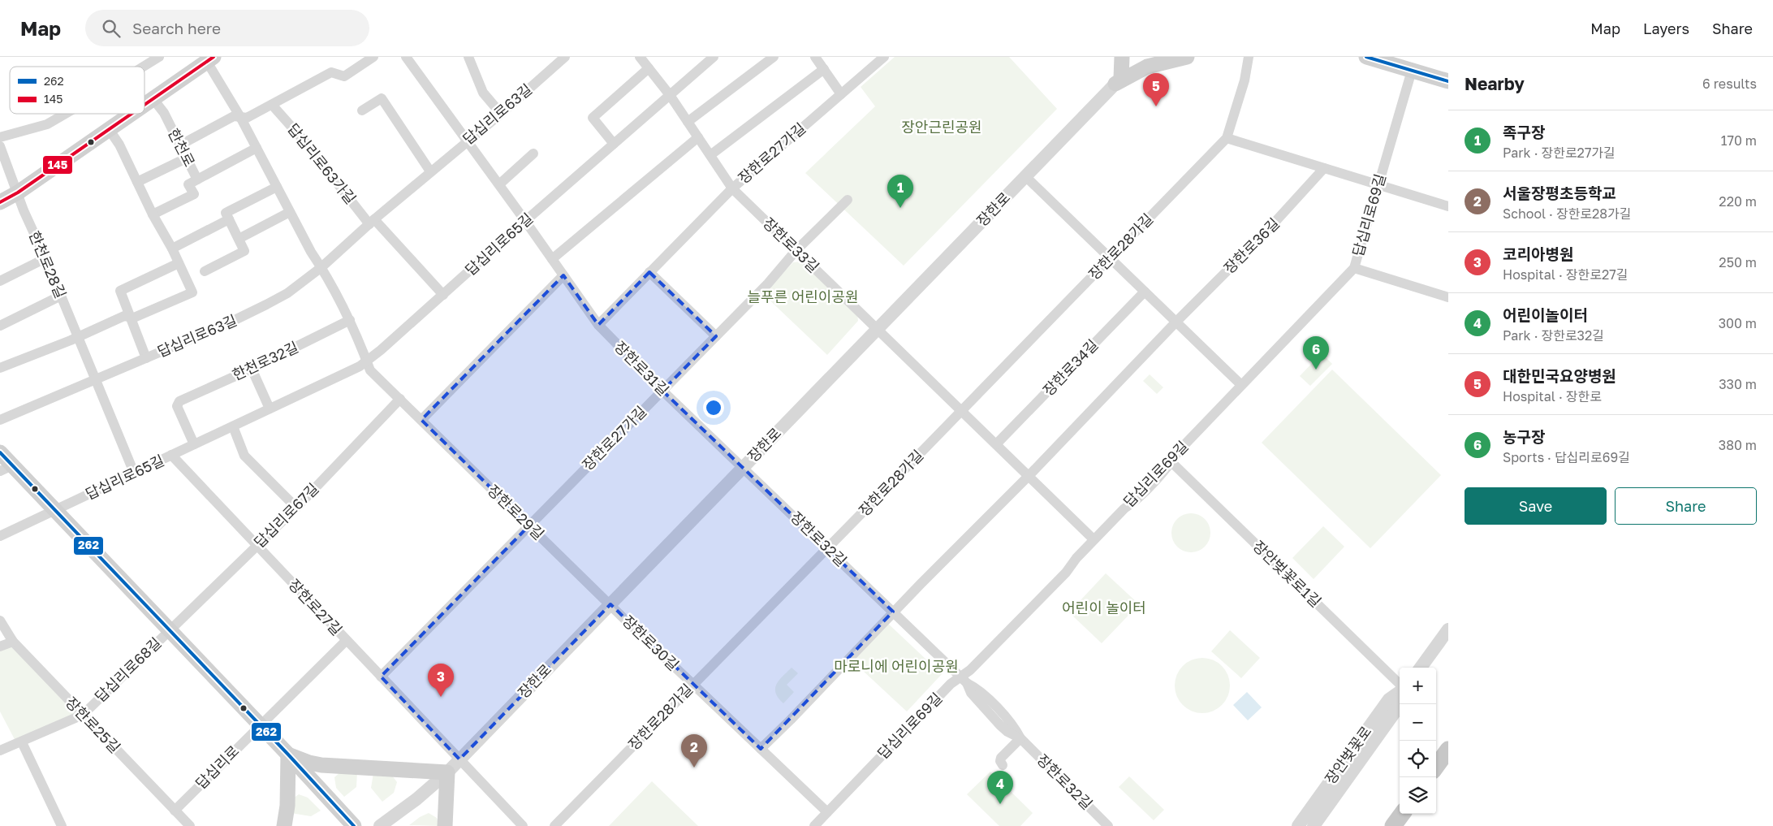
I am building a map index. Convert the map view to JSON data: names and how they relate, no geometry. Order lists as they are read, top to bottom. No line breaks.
{"streets":{"main road":["장한로"],"street":["답십리로63길","한천로","장한로27가길","답십리로63가길","답십리로69길","답십리로65길","장한로33길","장한로36길","장한로28가길","한천로28길","한천로32길","장한로34길","장한로31길","장한로29길","답십리로67길","장한로32길","장안벚꽃로1길","장한로27길","장한로30길","답십리로68길","장한로25길","장안벚꽃로","답십리로"]},"crossings":[["답십리로63길","답십리로63가길"],["답십리로63길","한천로28길"],["답십리로63길","장한로31길"],["장한로27가길","장한로33길"],["장한로27가길","장한로31길"],["장한로27가길","장한로29길"],["장한로27가길","장한로27길"],["장한로","장한로33길"],["장한로","장한로31길"],["장한로","장한로29길"],["장한로","장한로32길"],["장한로","장한로27길"],["장한로","장한로30길"],["답십리로69길","장한로32길"],["답십리로69길","장안벚꽃로1길"],["답십리로69길","장한로30길"],["답십리로65길","장한로33길"],["답십리로65길","한천로28길"],["답십리로65길","한천로32길"],["답십리로65길","장한로31길"],["답십리로65길","장한로29길"],["답십리로65길","장한로27길"],["장한로28가길","장한로32길"],["장한로28가길","장한로30길"],["장한로31길","장한로32길"],["장한로29길","답십리로67길"],["장한로29길","장한로30길"],["답십리로67길","장한로27길"],["답십리로67길","답십리로68길"],["장한로27길","답십리로"],["답십리로68길","장한로25길"],["장한로25길","답십리로"]],"parks":["장안근린공원","늘푸른 어린이공원","어린이 놀이터","마로니에 어린이공원"],"lines":["transit line 262","transit line 145"],"legend":["262","145"],"page":{"header":"Map","search":"Search here","nav":["Map","Layers","Share"],"heading":["Nearby","6 results"],"pins":["5","1","6","3","2","4"],"list":[{"mark":"1","name":"족구장","note":"Park · 장한로27가길","value":"170 m"},{"mark":"2","name":"서울장평초등학교","note":"School · 장한로28가길","value":"220 m"},{"mark":"3","name":"코리아병원","note":"Hospital · 장한로27길","value":"250 m"},{"mark":"4","name":"어린이놀이터","note":"Park · 장한로32길","value":"300 m"},{"mark":"5","name":"대한민국요양병원","note":"Hospital · 장한로","value":"330 m"},{"mark":"6","name":"농구장","note":"Sports · 답십리로69길","value":"380 m"}],"buttons":["Save","Share"],"map_buttons":["+","−"]}}
